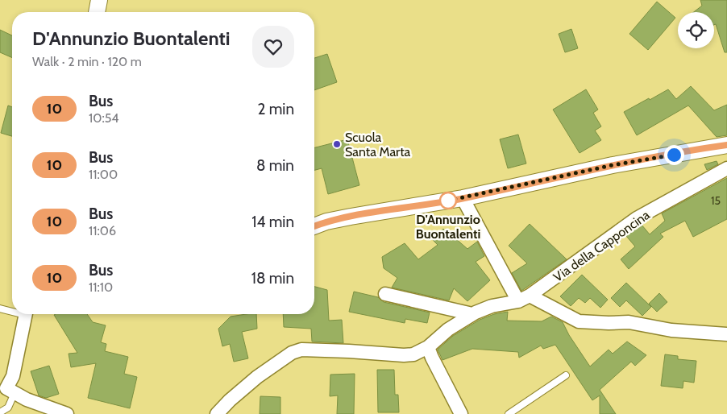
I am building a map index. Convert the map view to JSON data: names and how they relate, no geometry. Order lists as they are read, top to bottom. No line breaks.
{"streets":{"street":["Via della Capponcina"]},"places":["Scuola Santa Marta","D'Annunzio Buontalenti"],"lines":["bus line 10"],"house_numbers":["15"],"page":{"heading":["D'Annunzio Buontalenti","Walk · 2 min · 120 m"],"list":[{"mark":"10","name":"Bus","note":"10:54","value":"2 min"},{"mark":"10","name":"Bus","note":"11:00","value":"8 min"},{"mark":"10","name":"Bus","note":"11:06","value":"14 min"},{"mark":"10","name":"Bus","note":"11:10","value":"18 min"}]}}
